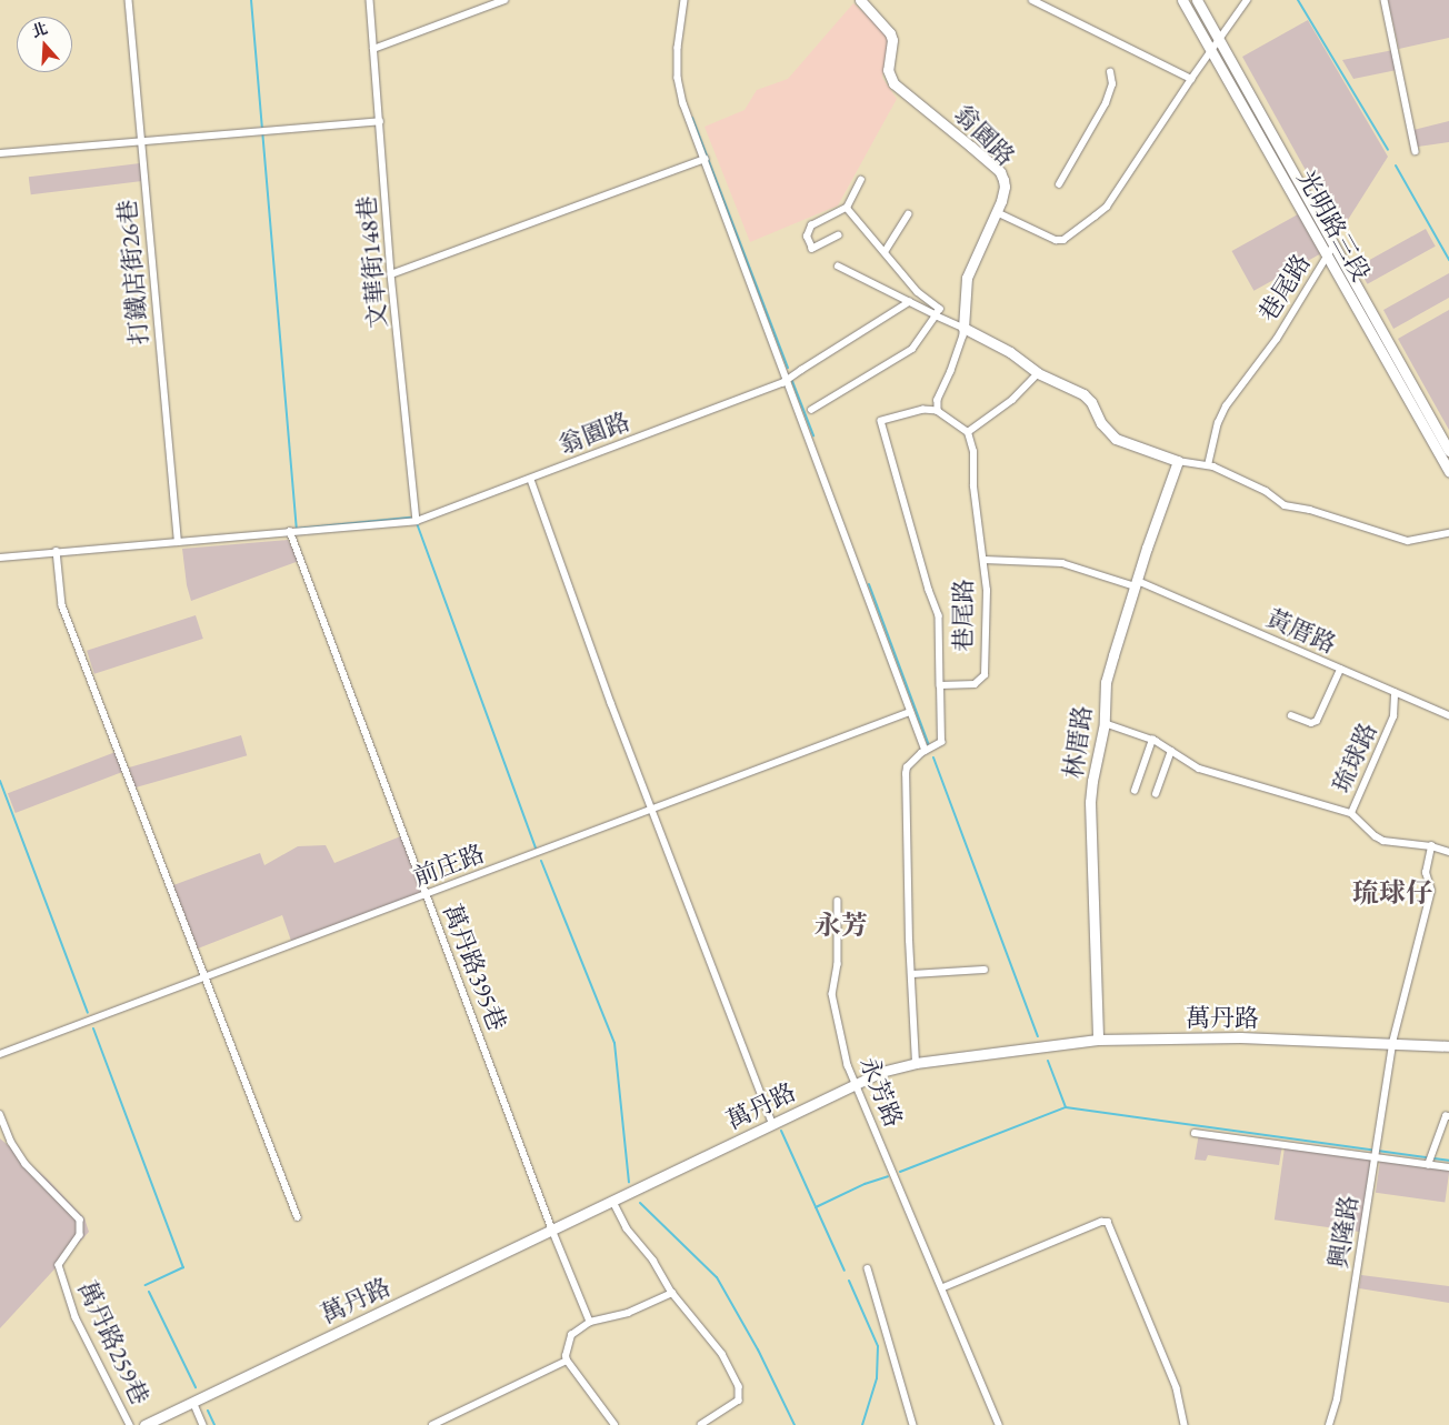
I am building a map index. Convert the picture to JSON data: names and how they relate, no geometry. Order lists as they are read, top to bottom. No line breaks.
{"streets":{"street":["翁園路","光明路三段","文華街148巷","打鐵店街26巷","巷尾路","黃厝路","林厝路","琉球路","前庄路","萬丹路395巷","萬丹路","永芳路","興隆路","萬丹路259巷"]},"crossings":[["翁園路","文華街148巷"],["翁園路","打鐵店街26巷"],["翁園路","萬丹路395巷"],["光明路三段","巷尾路"],["巷尾路","黃厝路"],["巷尾路","永芳路"],["黃厝路","林厝路"],["黃厝路","琉球路"],["林厝路","萬丹路"],["前庄路","萬丹路395巷"],["萬丹路395巷","萬丹路"],["萬丹路","永芳路"],["萬丹路","興隆路"]],"districts":["琉球仔","永芳"],"north":"top"}
